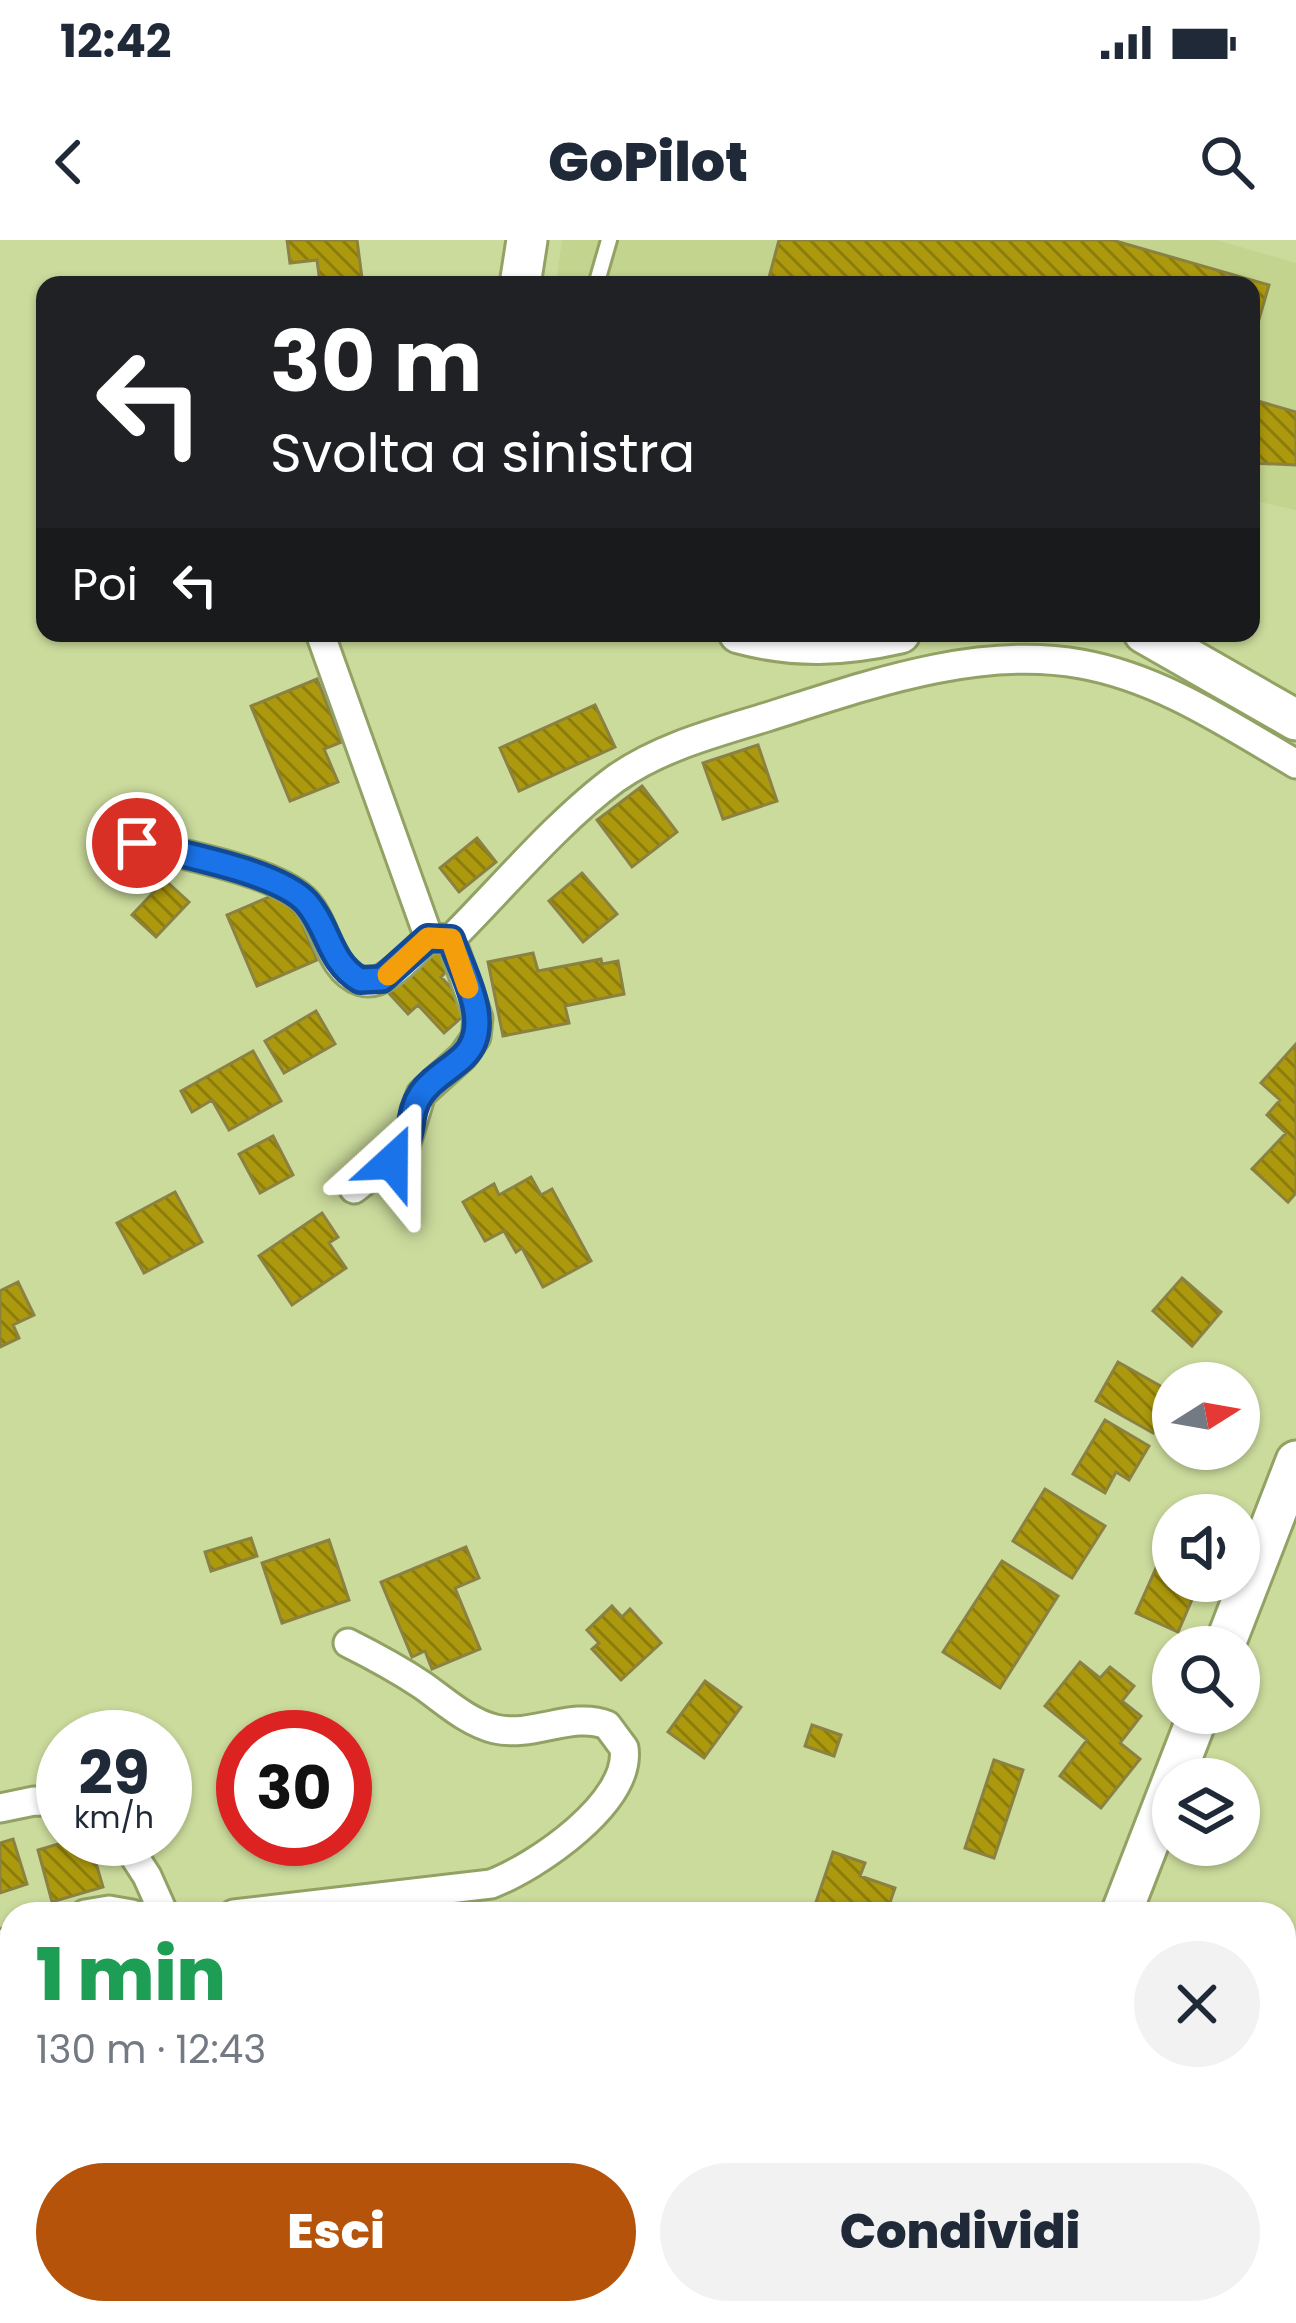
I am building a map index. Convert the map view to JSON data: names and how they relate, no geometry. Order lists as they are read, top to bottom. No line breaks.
{"north":"right","page":{"status":"12:42","header":"GoPilot","turn":["30 m","Svolta a sinistra"],"then":"Poi","speed":"29 km/h","limit":"30","heading":["1 min","130 m · 12:43"],"buttons":["Esci","Condividi"]}}
